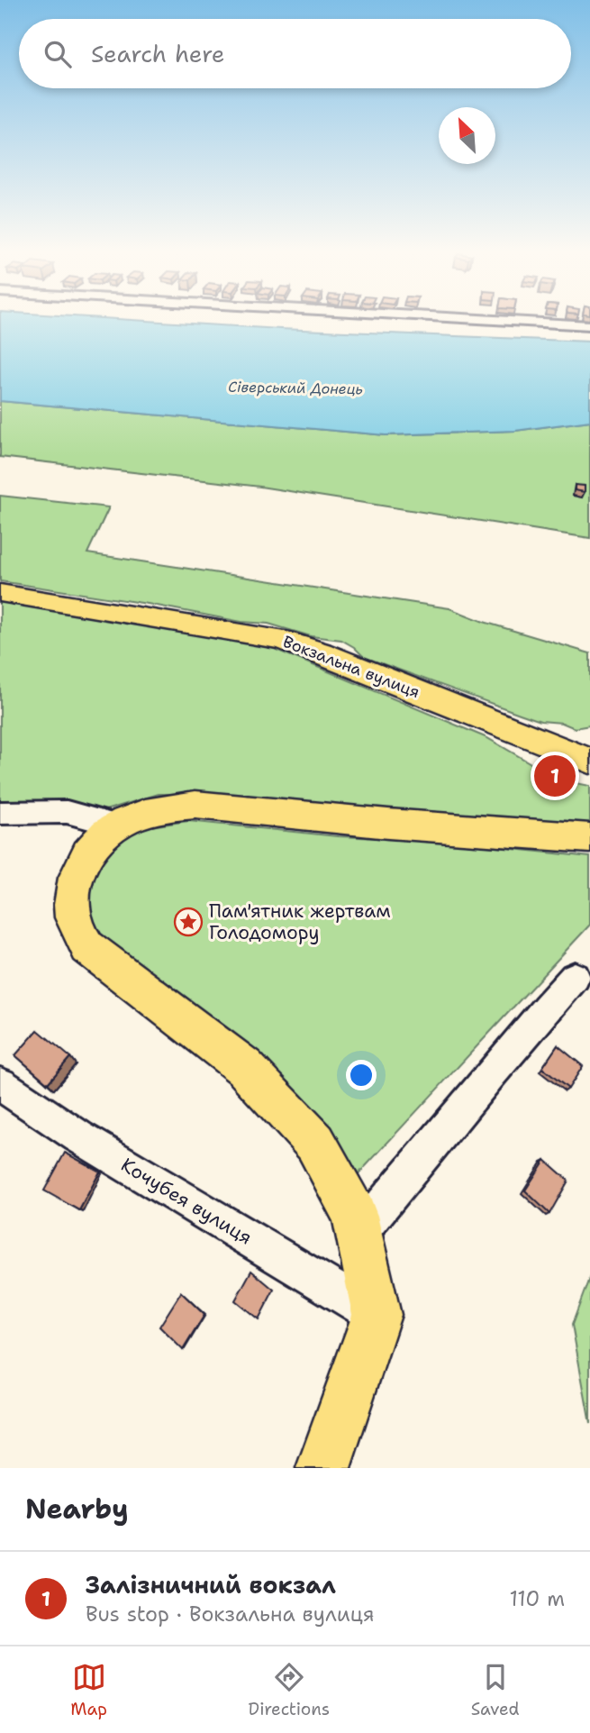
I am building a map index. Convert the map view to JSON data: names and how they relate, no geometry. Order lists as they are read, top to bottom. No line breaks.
{"streets":{"main road":["Вокзальна вулиця"],"street":["Кочубея вулиця"]},"water":["Сіверський Донець"],"places":{"place":["Пам'ятник жертвам Голодомору"]},"north":"top left","page":{"search":"Search here","pins":"1","heading":"Nearby","list":[{"mark":"1","name":"Залізничний вокзал","note":"Bus stop · Вокзальна вулиця","value":"110 m"}],"nav":["Map","Directions","Saved"]}}
